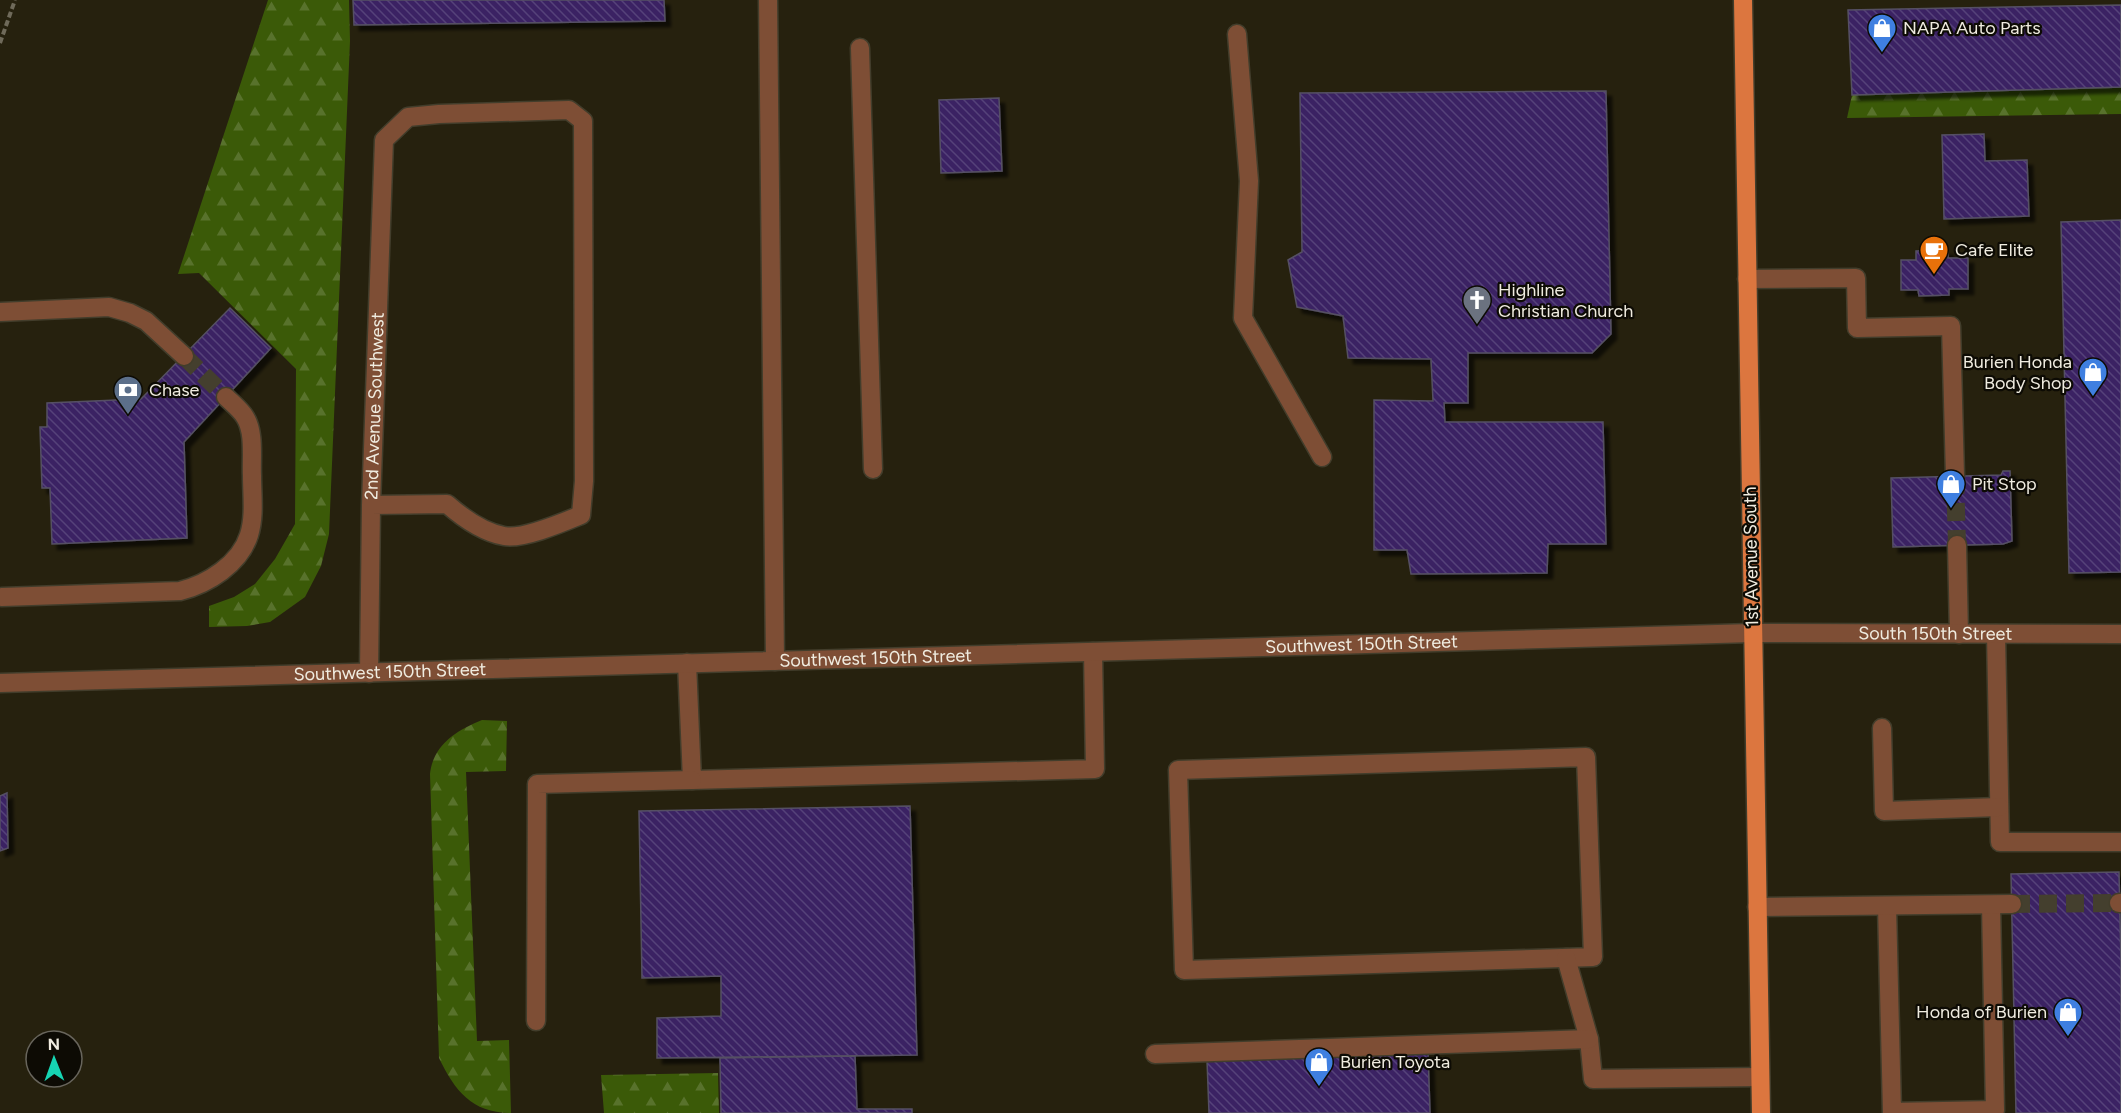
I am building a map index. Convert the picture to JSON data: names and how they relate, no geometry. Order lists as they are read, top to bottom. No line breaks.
{"streets":{"main road":["1st Avenue South"],"street":["2nd Avenue Southwest","South 150th Street","Southwest 150th Street"]},"crossings":[["2nd Avenue Southwest","Southwest 150th Street"],["1st Avenue South","South 150th Street"],["1st Avenue South","Southwest 150th Street"],["South 150th Street","Southwest 150th Street"]],"places":{"shop":["NAPA Auto Parts","Burien Honda Body Shop","Pit Stop","Honda of Burien","Burien Toyota"],"cafe":["Cafe Elite"],"church":["Highline Christian Church"],"bank":["Chase"]},"north":"top"}
